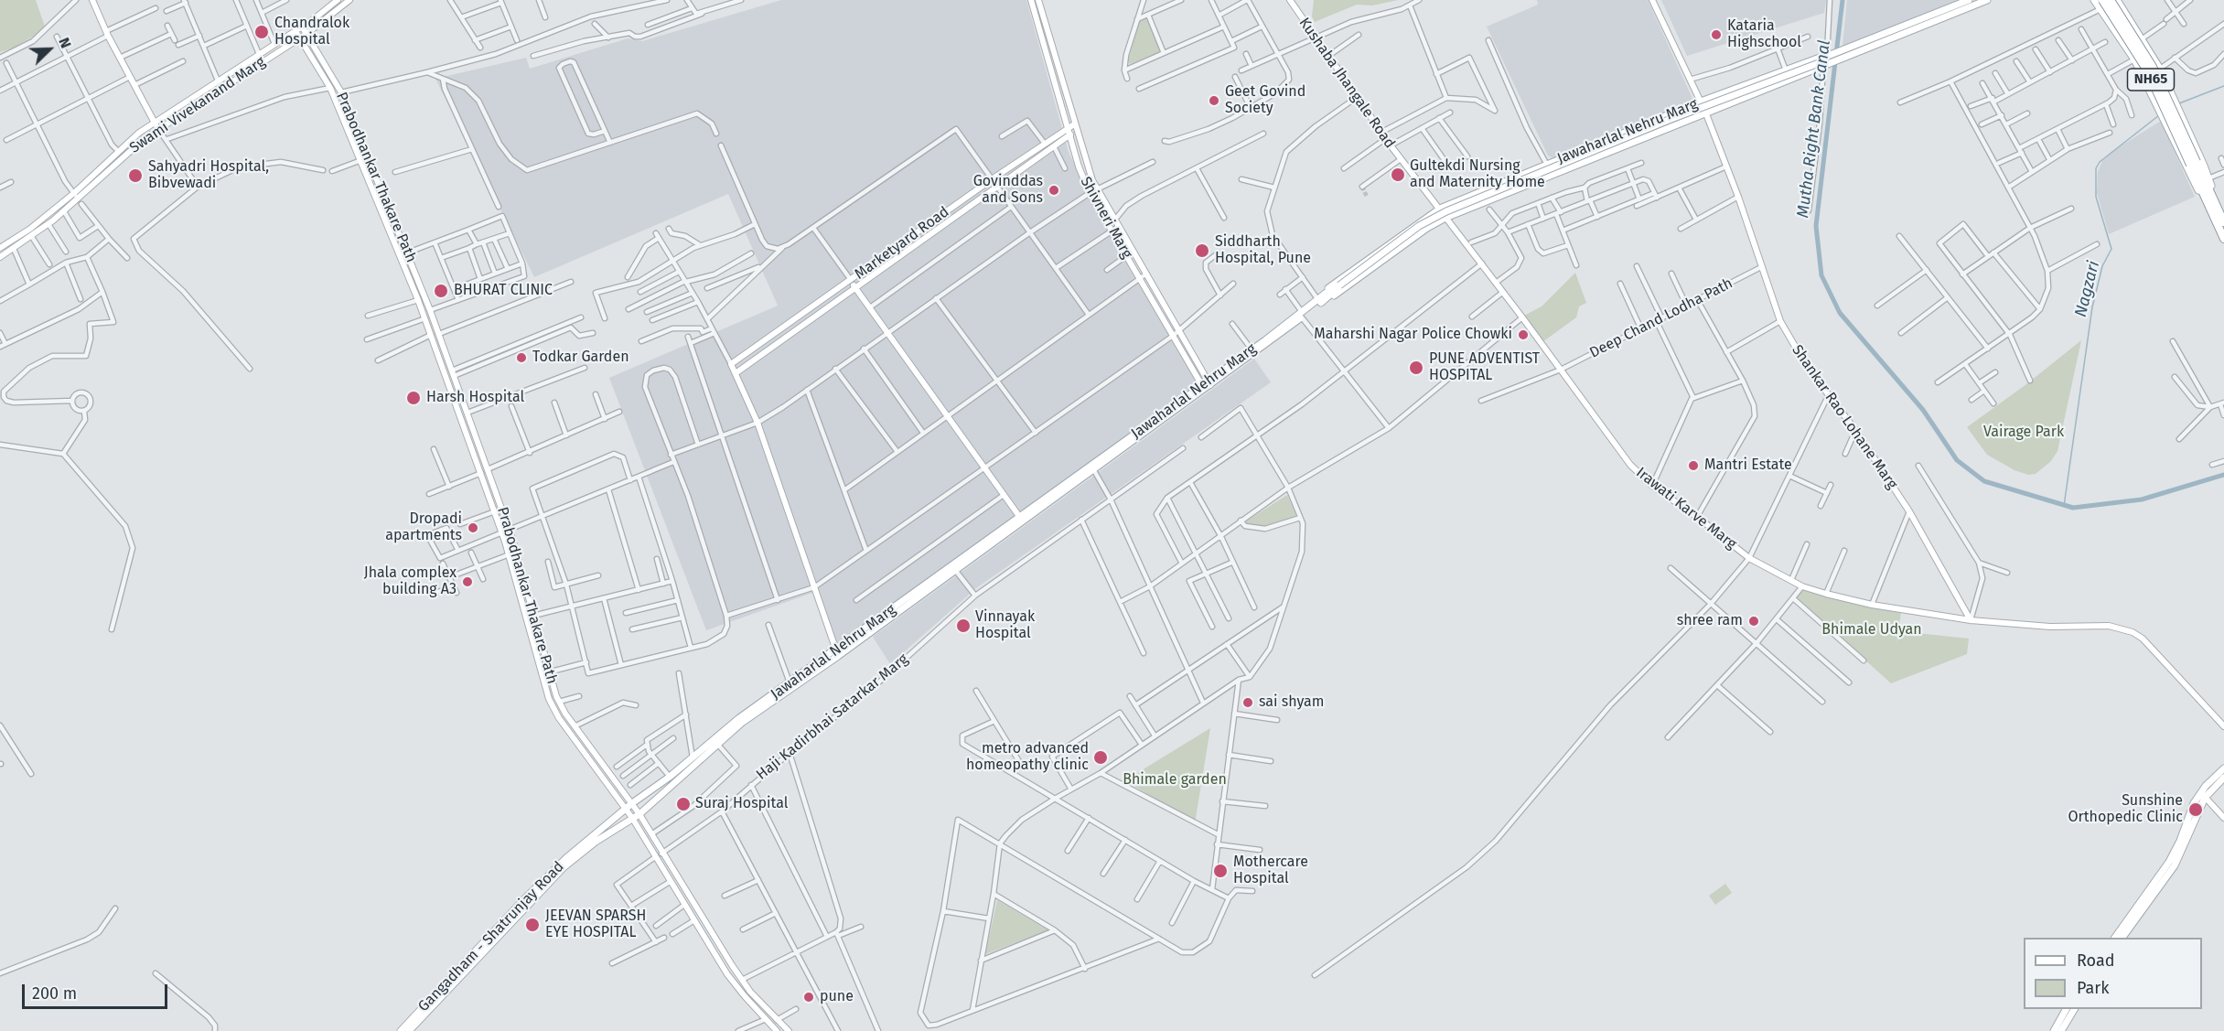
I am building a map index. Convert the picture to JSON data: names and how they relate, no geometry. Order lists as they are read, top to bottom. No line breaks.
{"streets":{"highway":["NH65"],"main road":["Kushaba Jhangale Road","Swami Vivekanand Marg","Jawaharlal Nehru Marg","Prabodhankar Thakare Path","Shivneri Marg","Marketyard Road","Shankar Rao Lohane Marg","Irawati Karve Marg","Gangadham - Shatrunjay Road"],"street":["Deep Chand Lodha Path","Haji Kadirbhai Satarkar Marg"]},"crossings":[["Kushaba Jhangale Road","Jawaharlal Nehru Marg"],["Kushaba Jhangale Road","Irawati Karve Marg"],["Swami Vivekanand Marg","Prabodhankar Thakare Path"],["Jawaharlal Nehru Marg","Prabodhankar Thakare Path"],["Jawaharlal Nehru Marg","Shivneri Marg"],["Jawaharlal Nehru Marg","Shankar Rao Lohane Marg"],["Jawaharlal Nehru Marg","Irawati Karve Marg"],["Jawaharlal Nehru Marg","Gangadham - Shatrunjay Road"],["Prabodhankar Thakare Path","Haji Kadirbhai Satarkar Marg"],["Shivneri Marg","Marketyard Road"],["Deep Chand Lodha Path","Shankar Rao Lohane Marg"],["Deep Chand Lodha Path","Irawati Karve Marg"],["Shankar Rao Lohane Marg","Irawati Karve Marg"]],"water":["Mutha Right Bank Canal","Nagzari"],"parks":["Vairage Park","Bhimale Udyan","Bhimale garden"],"places":["Chandralok Hospital","Kataria Highschool","Geet Govind Society","Gultekdi Nursing and Maternity Home","Sahyadri Hospital, Bibvewadi","Govinddas and Sons","Siddharth Hospital, Pune","BHURAT CLINIC","Maharshi Nagar Police Chowki","Todkar Garden","PUNE ADVENTIST HOSPITAL","Harsh Hospital","Mantri Estate","Dropadi apartments","Jhala complex building A3","shree ram","Vinnayak Hospital","sai shyam","metro advanced homeopathy clinic","Suraj Hospital","Sunshine Orthopedic Clinic","Mothercare Hospital","JEEVAN SPARSH EYE HOSPITAL","pune"],"legend":["Road","Park"],"scale_bar":"200 m","north":"top right"}
